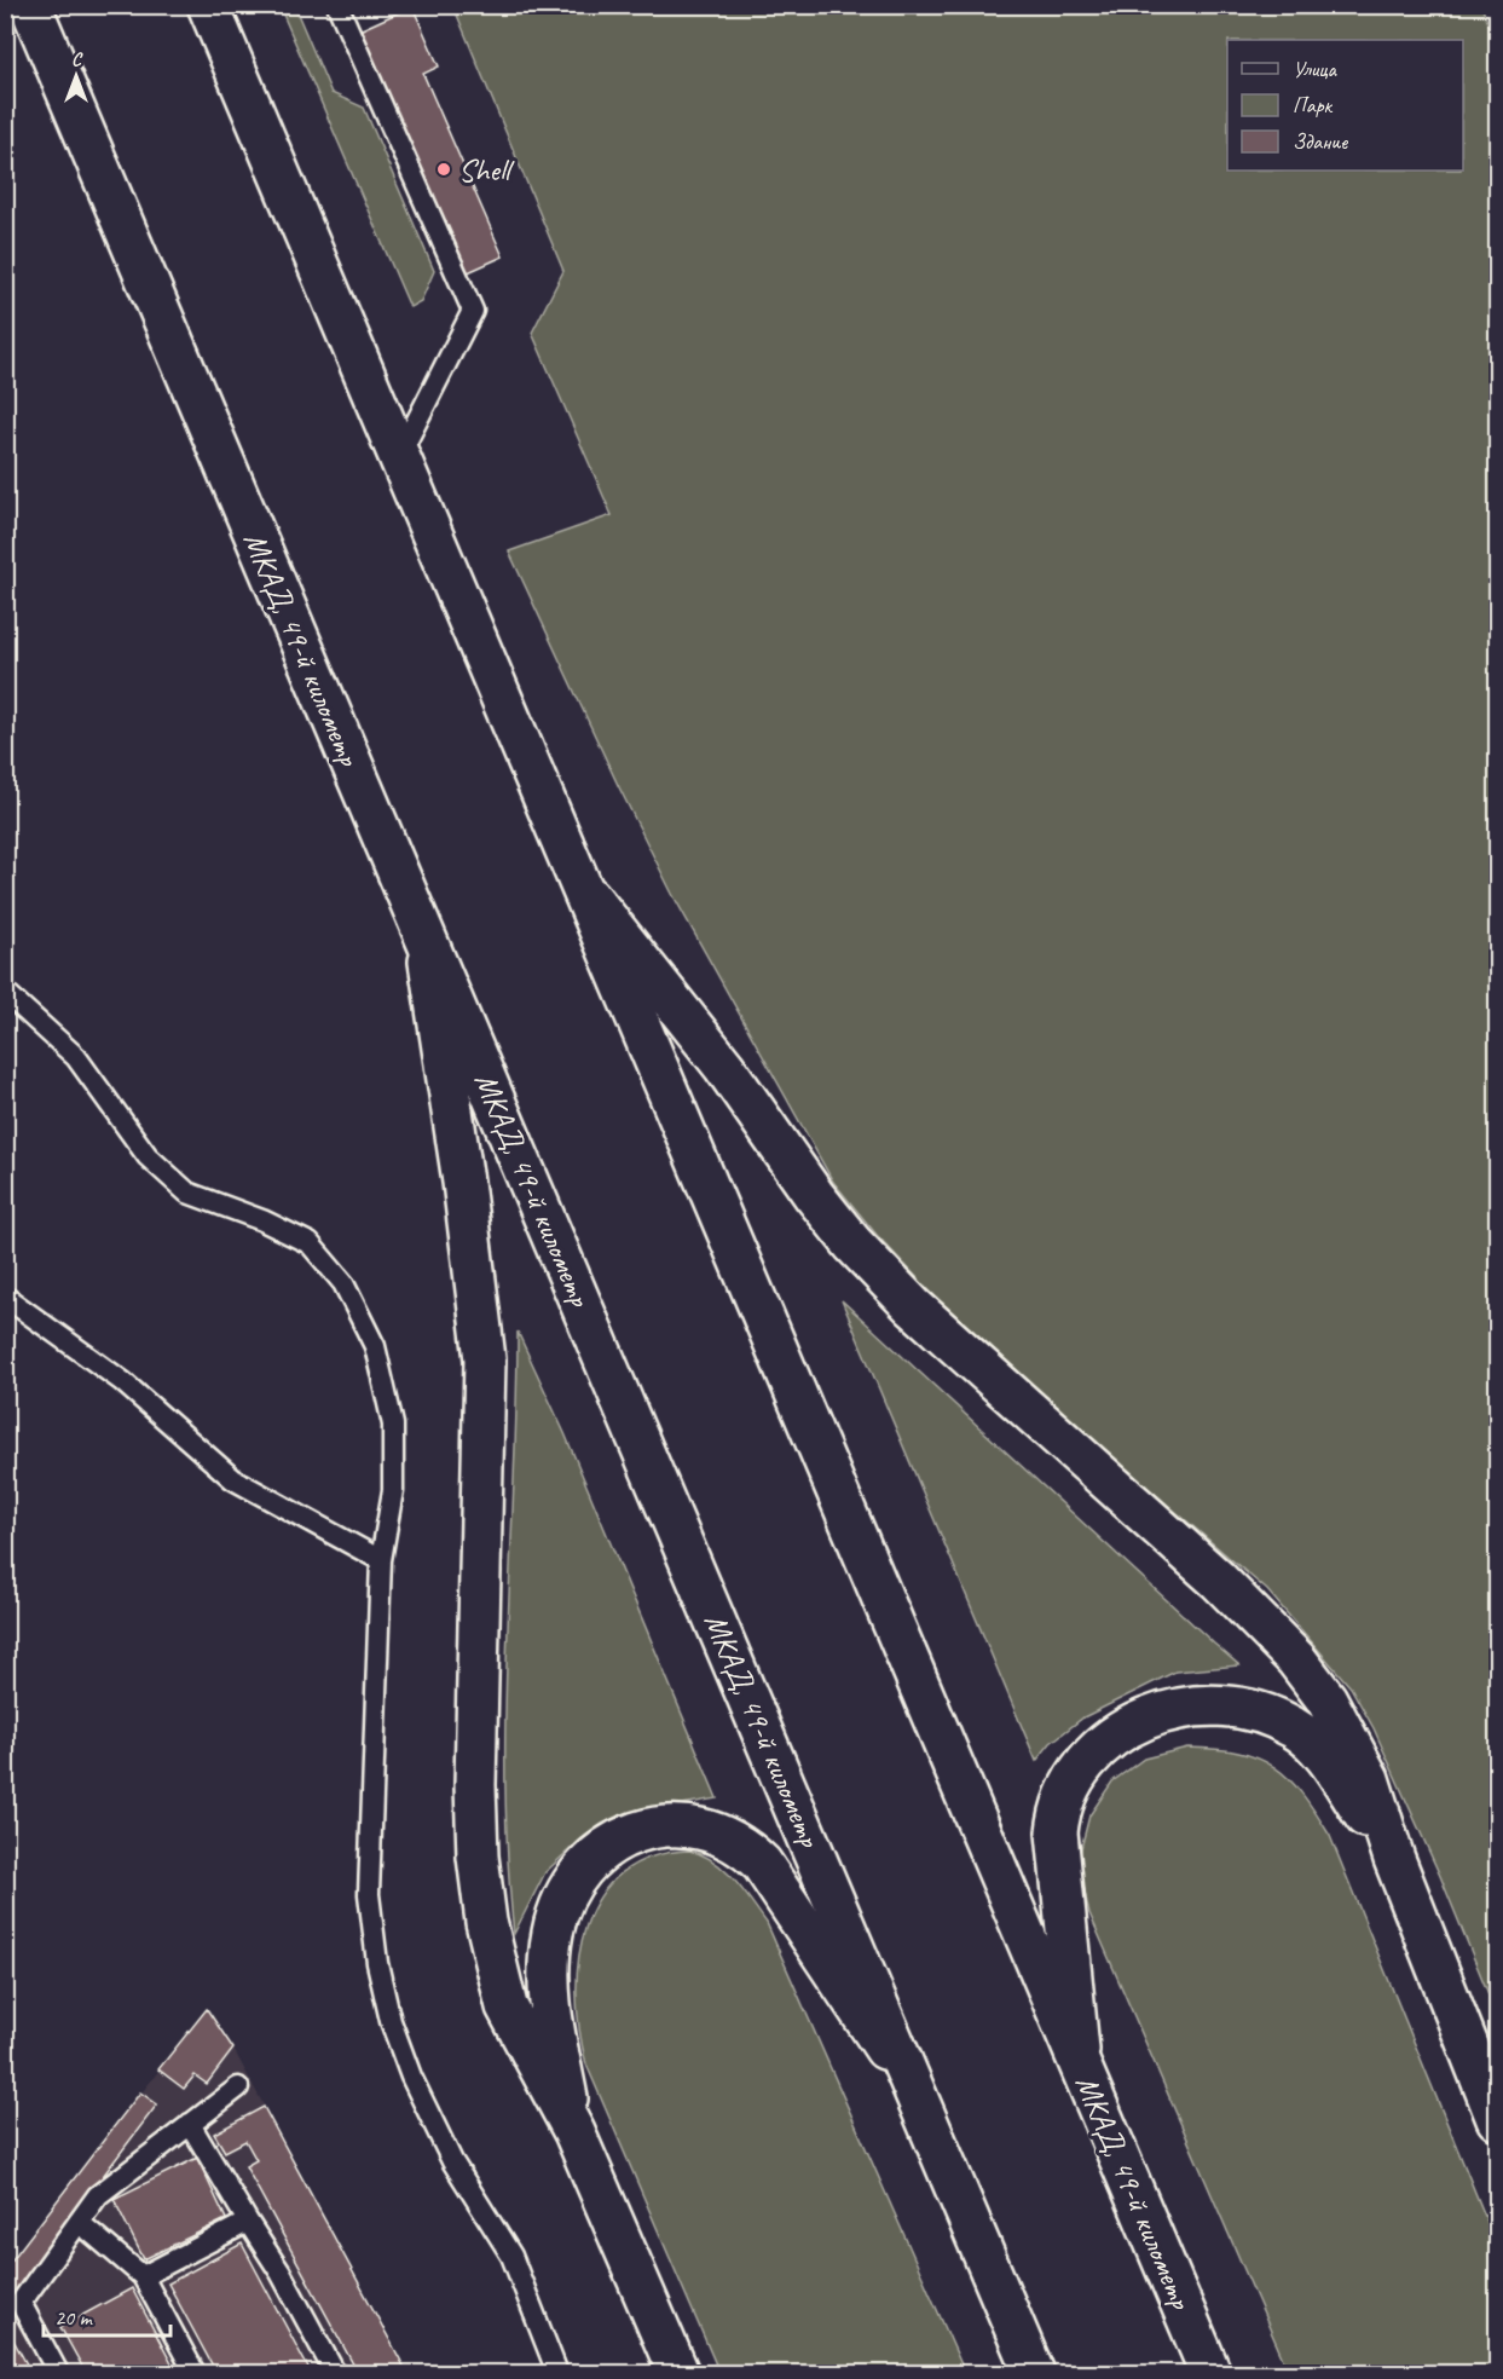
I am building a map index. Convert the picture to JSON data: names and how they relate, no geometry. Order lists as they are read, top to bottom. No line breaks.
{"streets":{"main road":["МКАД, 49-й километр"]},"places":["Shell"],"legend":["Улица","Парк","Здание"],"scale_bar":"20 m","north":"top"}
